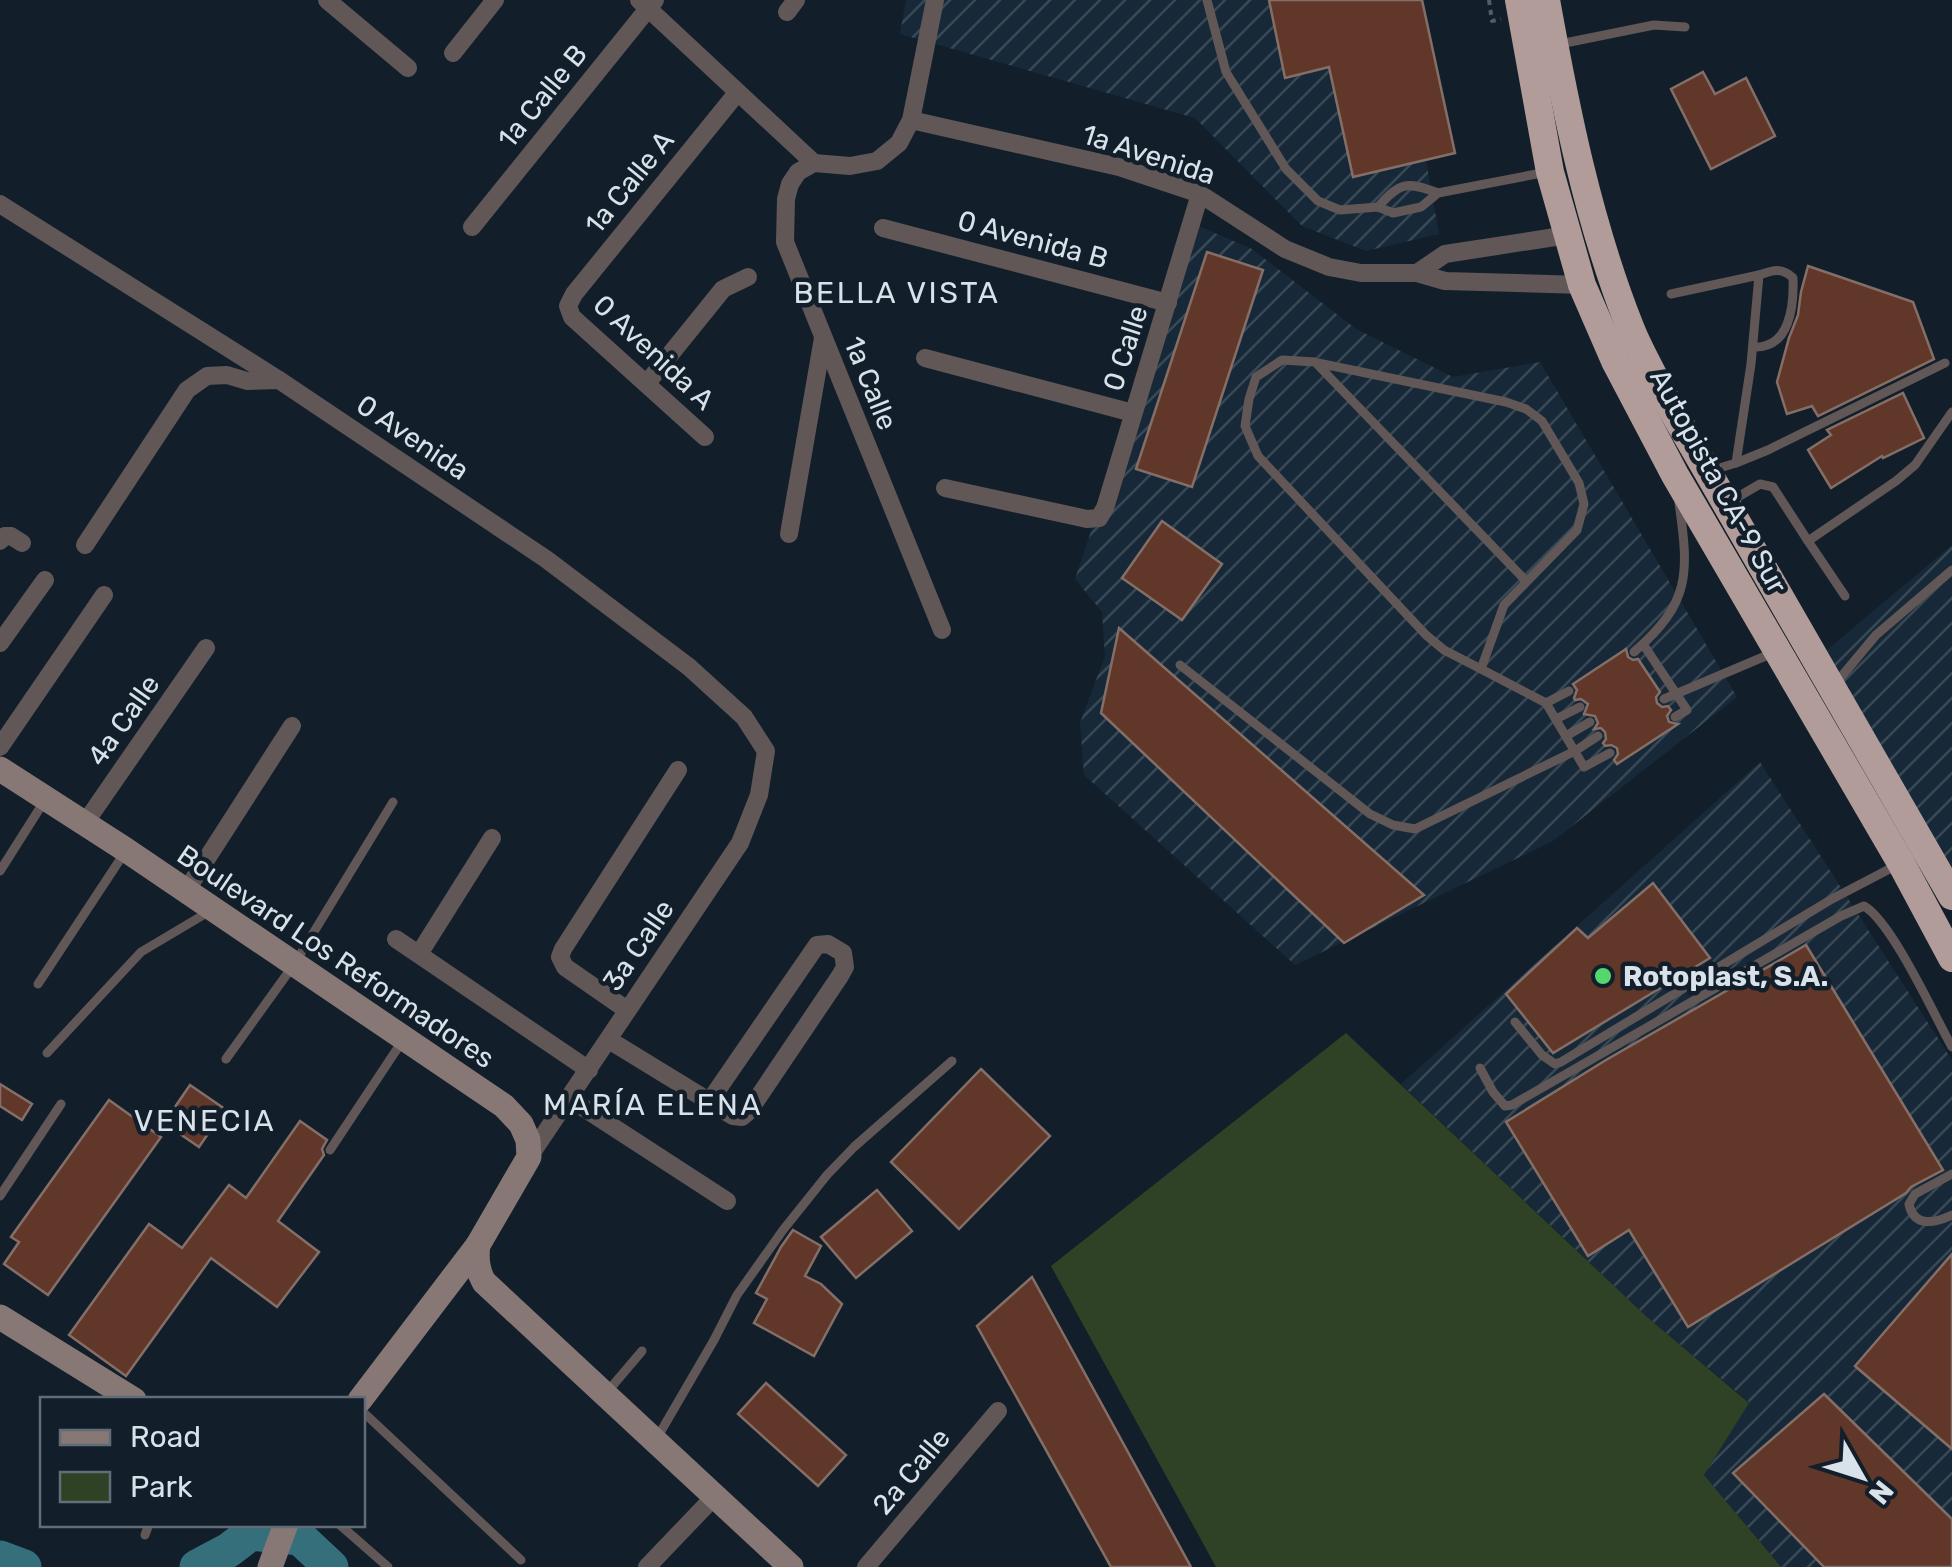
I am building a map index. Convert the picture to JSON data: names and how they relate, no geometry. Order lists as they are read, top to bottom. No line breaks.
{"streets":{"highway":["Autopista CA-9 Sur"],"main road":["Boulevard Los Reformadores"],"street":["1a Calle B","1a Avenida","1a Calle A","0 Avenida B","0 Calle","0 Avenida A","1a Calle","0 Avenida","4a Calle","3a Calle","2a Calle"]},"crossings":[["1a Avenida","0 Calle"],["1a Avenida","Autopista CA-9 Sur"],["1a Calle A","0 Avenida A"],["0 Avenida B","0 Calle"],["0 Avenida","3a Calle"],["4a Calle","Boulevard Los Reformadores"],["3a Calle","Boulevard Los Reformadores"]],"districts":["BELLA VISTA","MARÍA ELENA","VENECIA"],"places":["Rotoplast, S.A."],"legend":["Road","Park"],"north":"bottom right"}
